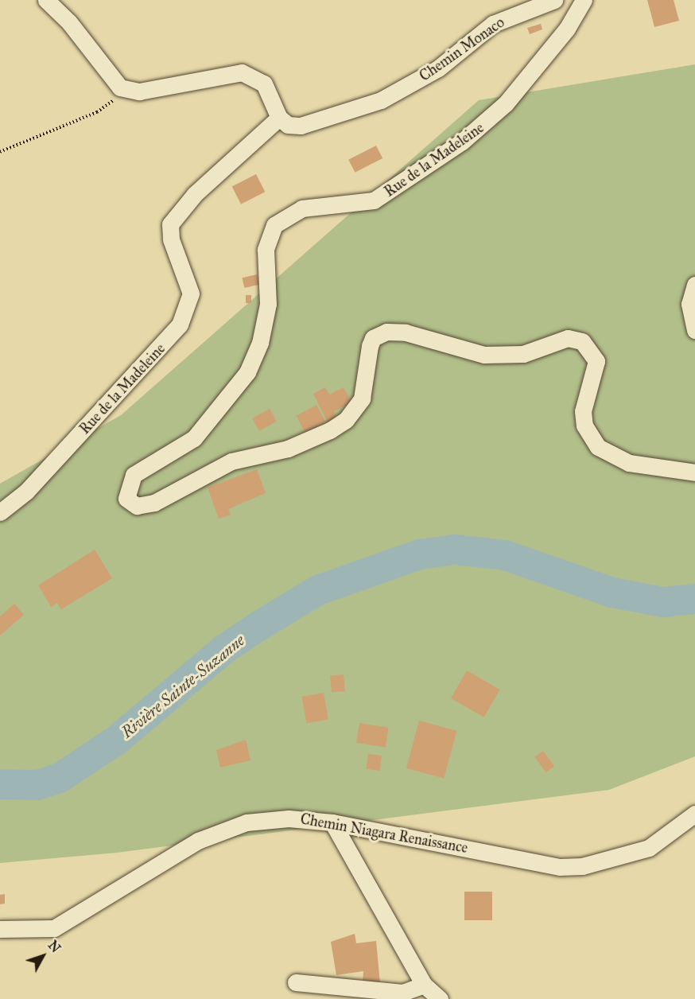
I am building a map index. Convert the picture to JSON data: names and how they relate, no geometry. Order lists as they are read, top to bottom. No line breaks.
{"streets":{"street":["Chemin Monaco","Rue de la Madeleine","Chemin Niagara Renaissance"]},"crossings":[["Chemin Monaco","Rue de la Madeleine"]],"water":["Rivière Sainte-Suzanne"],"north":"top right"}
